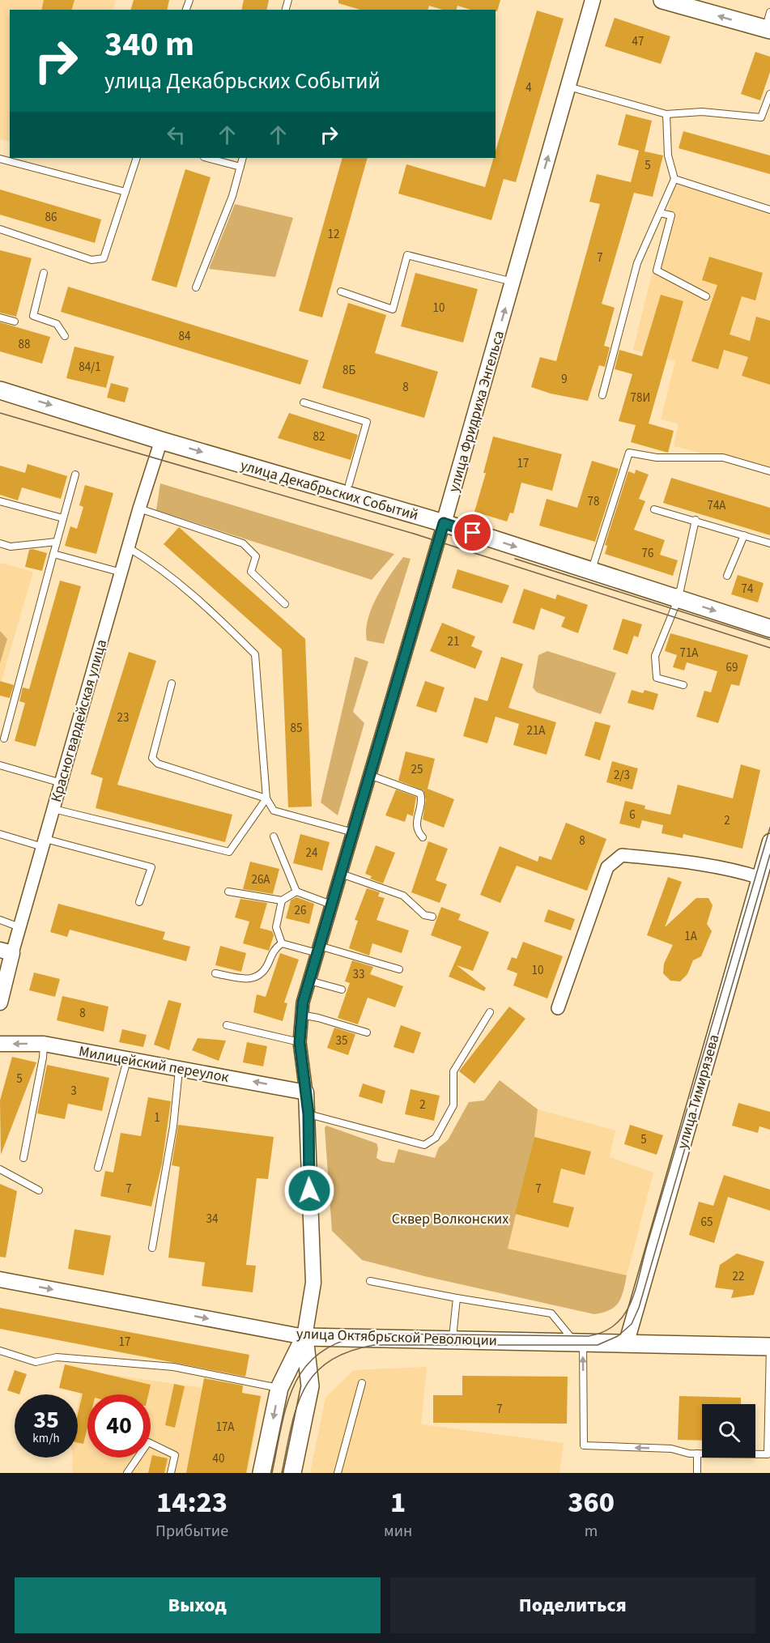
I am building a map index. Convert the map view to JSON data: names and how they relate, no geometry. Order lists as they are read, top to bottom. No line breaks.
{"streets":{"main road":["улица Фридриха Энгельса","улица Декабрьских Событий","улица Октябрьской Революции"],"street":["Красногвардейская улица","Милицейский переулок","улица Тимирязева"]},"crossings":[["улица Фридриха Энгельса","улица Декабрьских Событий"],["улица Фридриха Энгельса","Милицейский переулок"],["улица Фридриха Энгельса","улица Октябрьской Революции"],["улица Декабрьских Событий","Красногвардейская улица"],["улица Тимирязева","улица Октябрьской Революции"]],"one_way":["улица Декабрьских Событий","Милицейский переулок","улица Октябрьской Революции"],"parks":["Сквер Волконских"],"house_numbers":["47","4","5","86","12","7","10","84","88","84/1","8Б","9","8","78И","82","17","78","74А","76","74","21","71А","69","23","85","21А","25","2/3","6","2","8","24","26А","26","1А","10","33","8","35","5","3","2","1","5","7","7","34","65","22","17","7","17А","40"],"page":{"turn":["340 m","улица Декабрьских Событий"],"speed":"35 km/h","limit":"40","eta":["14:23","Прибытие","1","мин","360","m"],"buttons":["Выход","Поделиться"]}}
